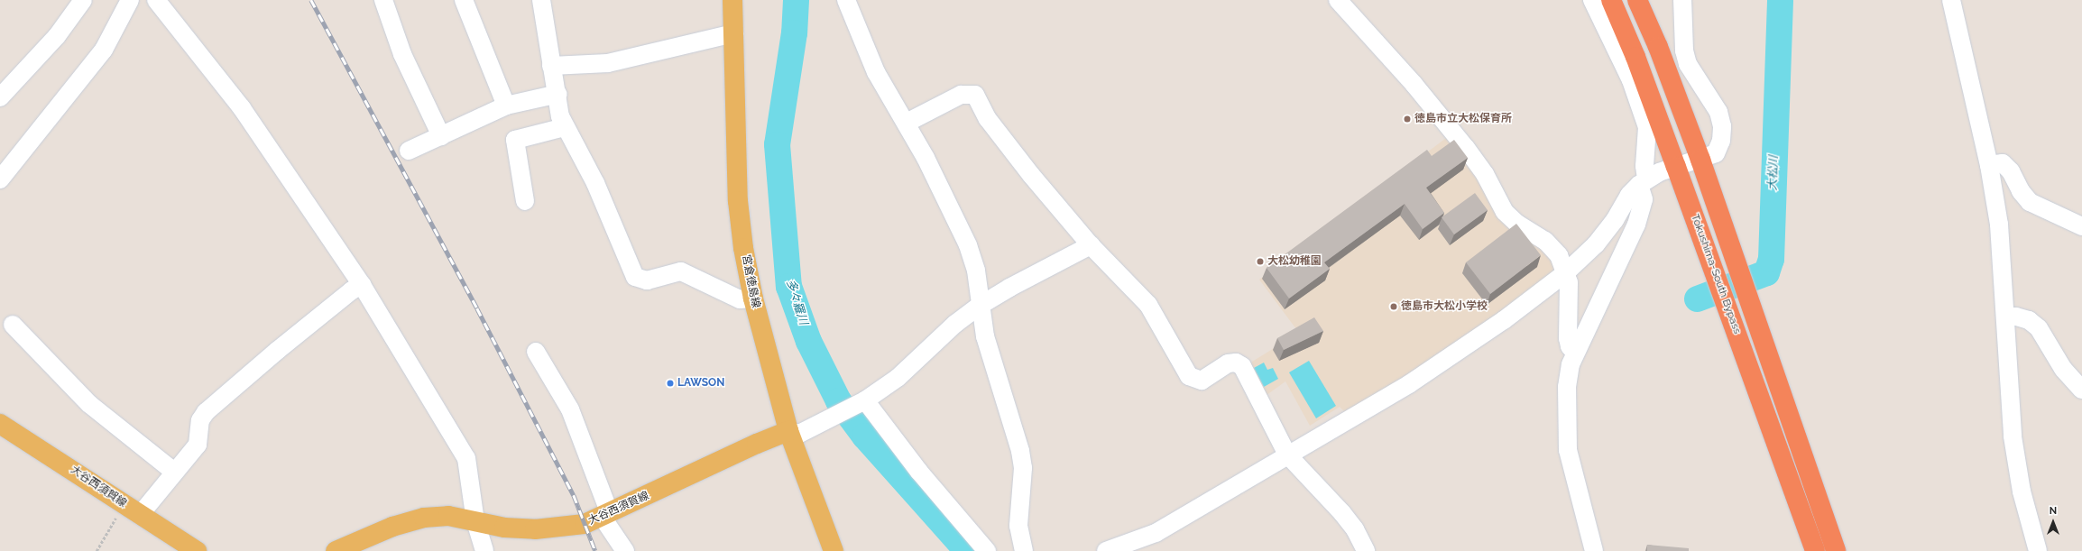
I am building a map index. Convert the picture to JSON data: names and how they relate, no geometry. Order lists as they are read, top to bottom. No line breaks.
{"streets":{"highway":["Tokushima-South Bypass"],"main road":["宮倉徳島線","大谷西須賀線"]},"crossings":[["宮倉徳島線","大谷西須賀線"]],"water":["大松川","多々羅川"],"places":["徳島市立大松保育所","大松幼稚園","徳島市大松小学校","LAWSON"],"north":"top"}
